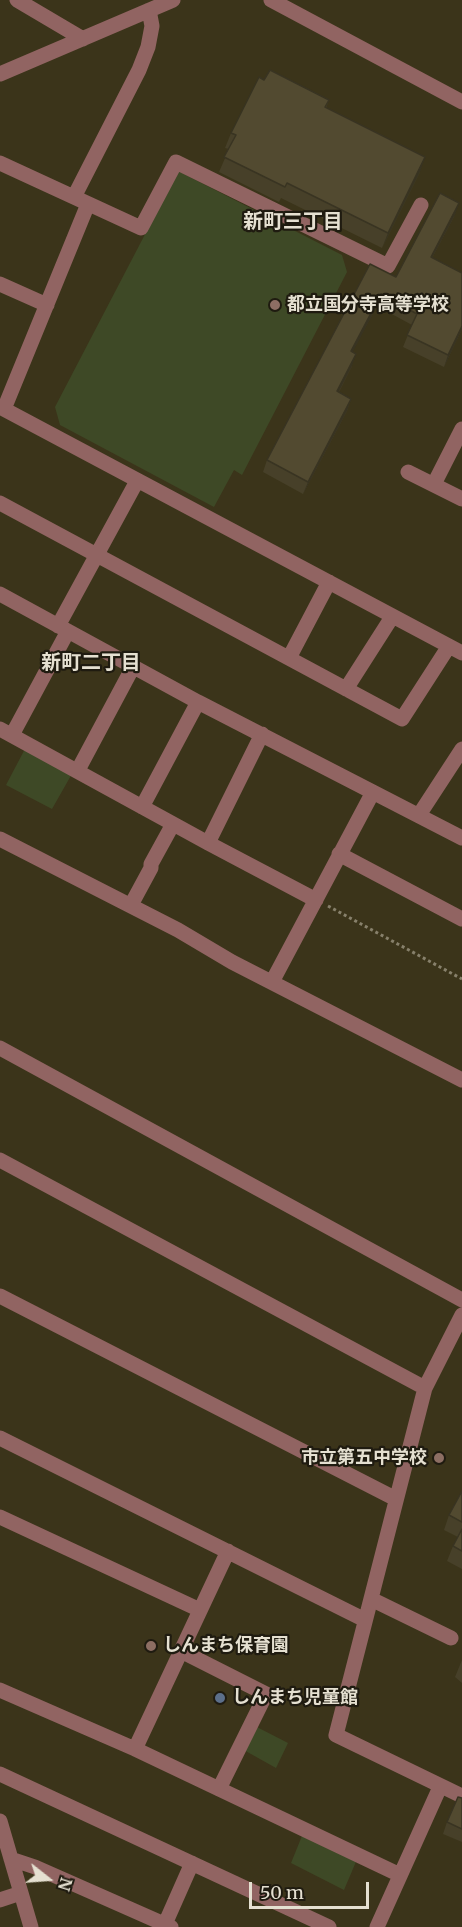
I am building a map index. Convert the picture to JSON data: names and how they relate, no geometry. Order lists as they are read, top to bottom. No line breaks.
{"districts":["新町三丁目","新町二丁目"],"places":["都立国分寺高等学校","市立第五中学校","しんまち保育園","しんまち児童館"],"scale_bar":"50 m","north":"right"}
